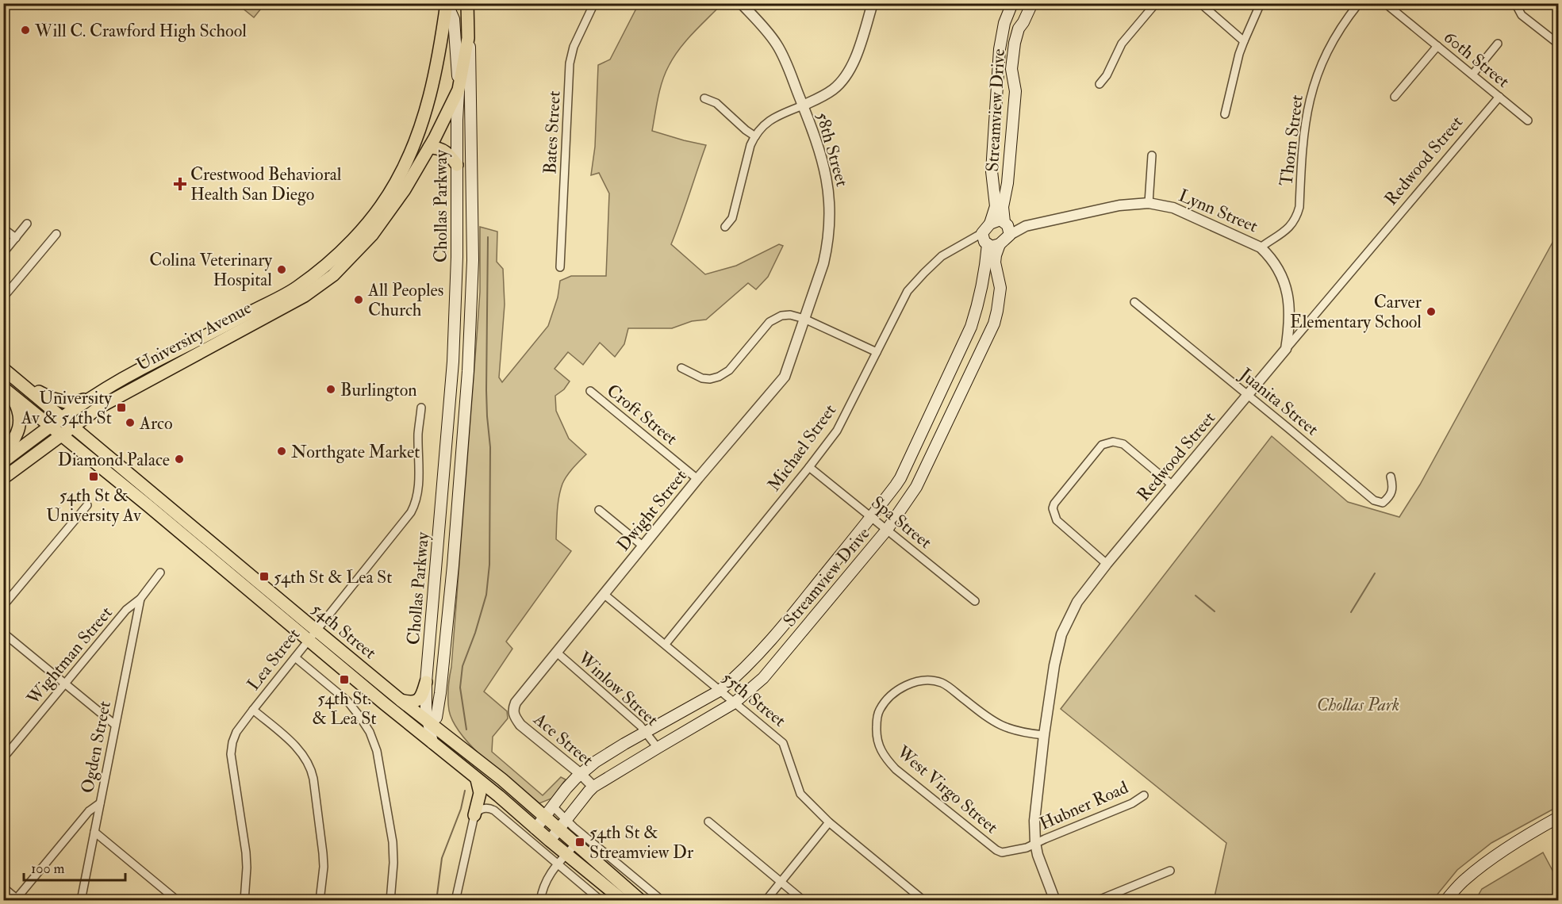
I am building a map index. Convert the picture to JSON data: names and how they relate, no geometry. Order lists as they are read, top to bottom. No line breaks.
{"streets":{"main road":["Streamview Drive","Chollas Parkway","University Avenue","54th Street"],"street":["60th Street","Bates Street","Thorn Street","58th Street","Redwood Street","Lynn Street","Juanita Street","Croft Street","Michael Street","Dwight Street","Spa Street","Wightman Street","Lea Street","Winlow Street","55th Street","Ace Street","Ogden Street","West Virgo Street","Hubner Road"]},"crossings":[["60th Street","Redwood Street"],["Streamview Drive","Lynn Street"],["Streamview Drive","Michael Street"],["Streamview Drive","Spa Street"],["Streamview Drive","54th Street"],["Streamview Drive","Winlow Street"],["Streamview Drive","55th Street"],["Streamview Drive","Ace Street"],["Thorn Street","Lynn Street"],["58th Street","Dwight Street"],["Redwood Street","Lynn Street"],["Redwood Street","Juanita Street"],["Redwood Street","West Virgo Street"],["Redwood Street","Hubner Road"],["Chollas Parkway","University Avenue"],["Chollas Parkway","54th Street"],["University Avenue","54th Street"],["Croft Street","Dwight Street"],["Michael Street","Spa Street"],["Michael Street","55th Street"],["Dwight Street","Winlow Street"],["Dwight Street","55th Street"],["Dwight Street","Ace Street"],["54th Street","Lea Street"],["Wightman Street","Ogden Street"],["West Virgo Street","Hubner Road"]],"parks":["Chollas Park"],"places":{"other":["Will C. Crawford High School","Colina Veterinary Hospital","All Peoples Church","Carver Elementary School","Burlington","Arco","Northgate Market","Diamond Palace"],"health":["Crestwood Behavioral Health San Diego"],"transit":["University Av & 54th St","54th St & University Av","54th St & Lea St","54th St. & Lea St","54th St & Streamview Dr"]},"scale_bar":"100 m"}
